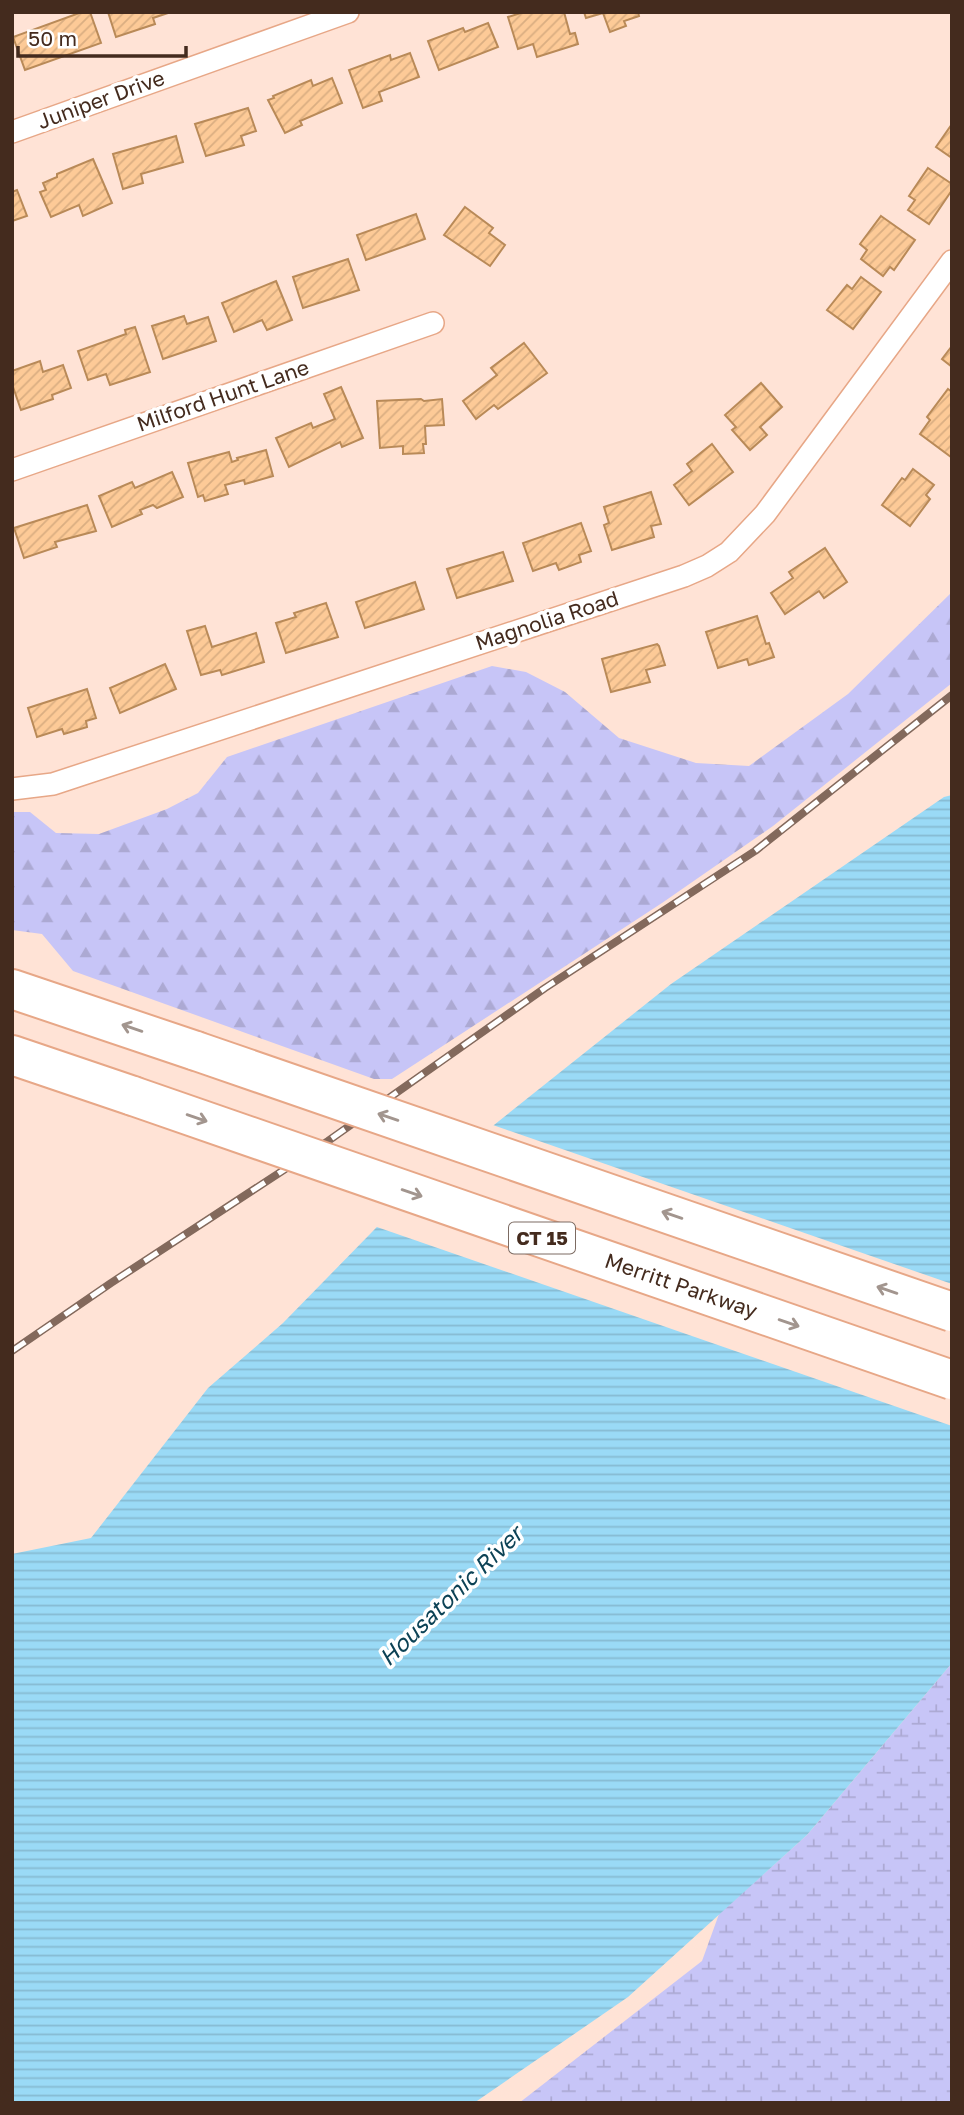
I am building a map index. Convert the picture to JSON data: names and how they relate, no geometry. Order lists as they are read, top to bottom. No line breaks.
{"streets":{"highway":["CT 15","Merritt Parkway"],"street":["Juniper Drive","Milford Hunt Lane","Magnolia Road"]},"water":["Housatonic River"],"scale_bar":"50 m"}
